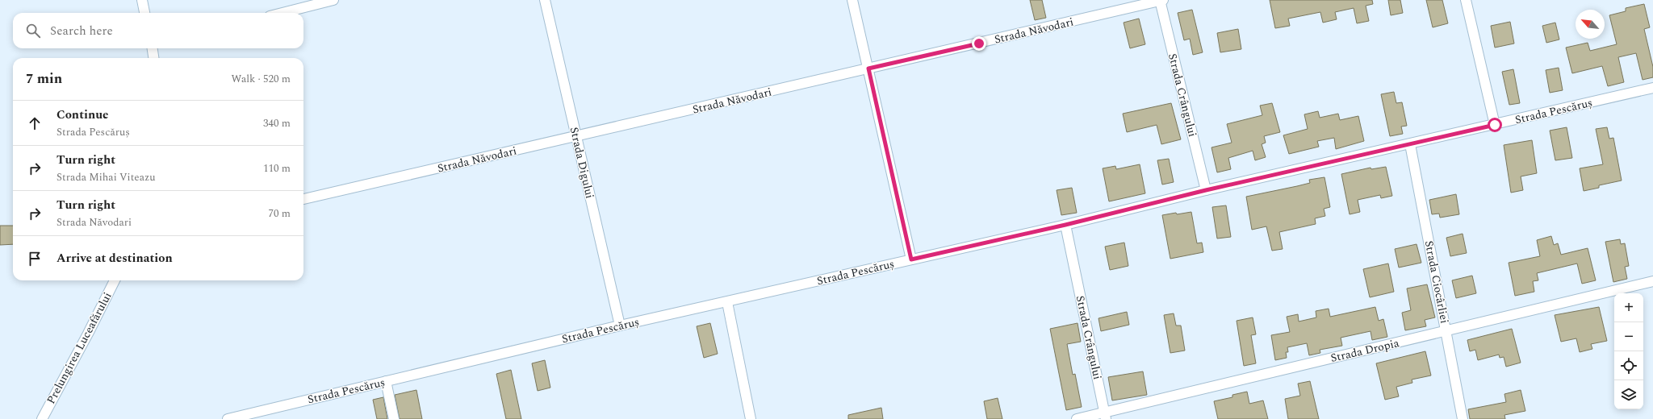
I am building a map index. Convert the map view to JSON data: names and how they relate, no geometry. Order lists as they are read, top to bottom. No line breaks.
{"streets":{"street":["Strada Năvodari","Strada Crângului","Strada Pescăruș","Strada Digului","Strada Ciocârliei","Prelungirea Luceafărului","Strada Dropia"]},"crossings":[["Strada Năvodari","Strada Crângului"],["Strada Năvodari","Strada Digului"],["Strada Crângului","Strada Pescăruș"],["Strada Crângului","Strada Dropia"],["Strada Pescăruș","Strada Digului"],["Strada Pescăruș","Strada Ciocârliei"],["Strada Ciocârliei","Strada Dropia"]],"north":"top left","page":{"search":"Search here","heading":["7 min","Walk · 520 m"],"list":[["Continue","Strada Pescăruș","340 m"],["Turn right","Strada Mihai Viteazu","110 m"],["Turn right","Strada Năvodari","70 m"],"Arrive at destination"],"map_buttons":["+","−"]}}
